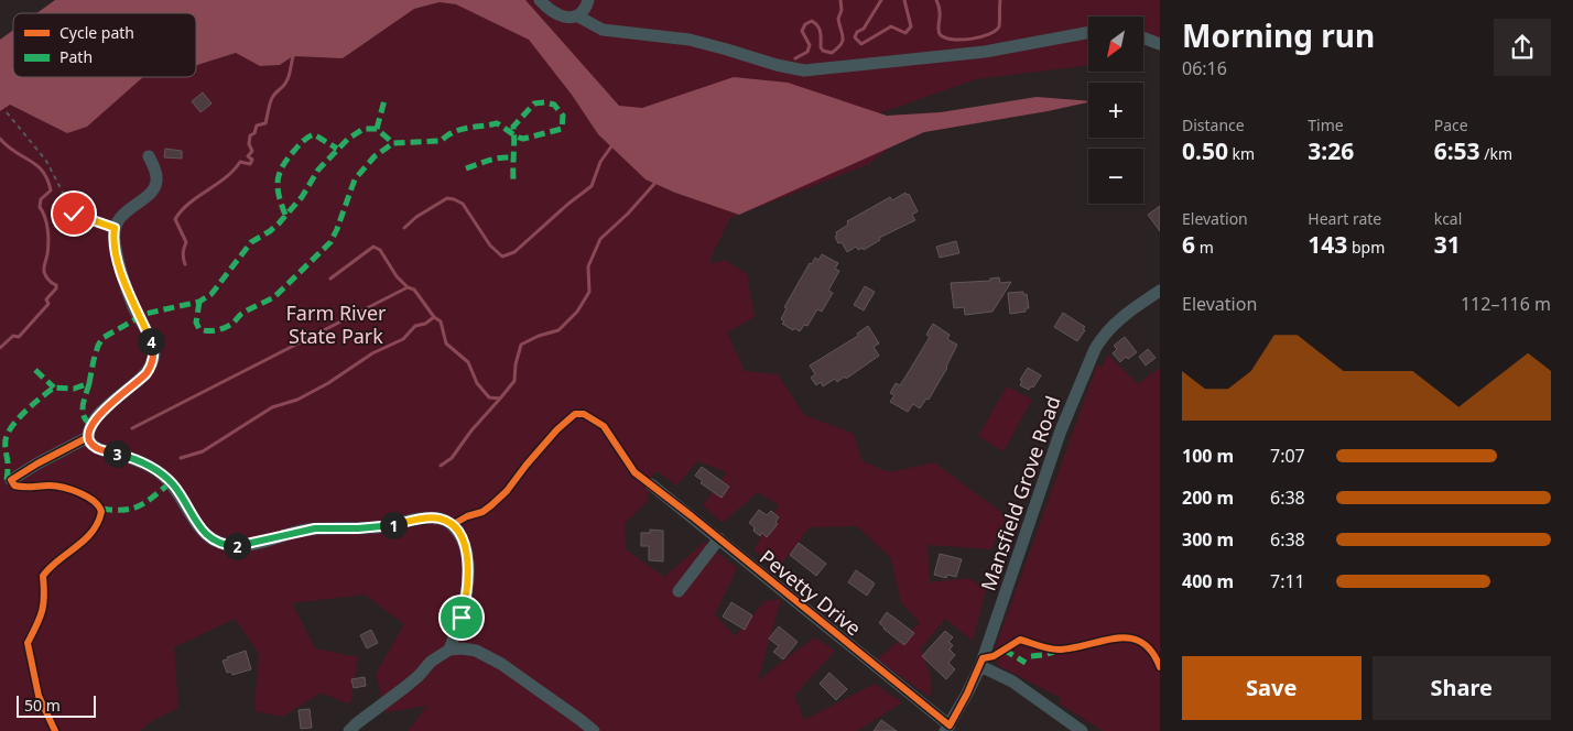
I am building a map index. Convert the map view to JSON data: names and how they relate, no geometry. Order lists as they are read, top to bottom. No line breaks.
{"streets":{"street":["Mansfield Grove Road","Pevetty Drive"]},"crossings":[["Mansfield Grove Road","Pevetty Drive"]],"parks":["Farm River State Park"],"legend":["Cycle path","Path"],"scale_bar":"50 m","north":"bottom left","page":{"heading":["Morning run","06:16"],"map_buttons":["+","−"],"stats":[["Distance","0.50 km"],["Time","3:26"],["Pace","6:53 /km"],["Elevation","6 m"],["Heart rate","143 bpm"],["kcal","31"]],"chart":["Elevation","112–116 m"],"pins":["4","3","1","2"],"list":[{"name":"100 m","note":"7:07"},{"name":"200 m","note":"6:38"},{"name":"300 m","note":"6:38"},{"name":"400 m","note":"7:11"}],"buttons":["Save","Share"],"scale":"50 m"}}
